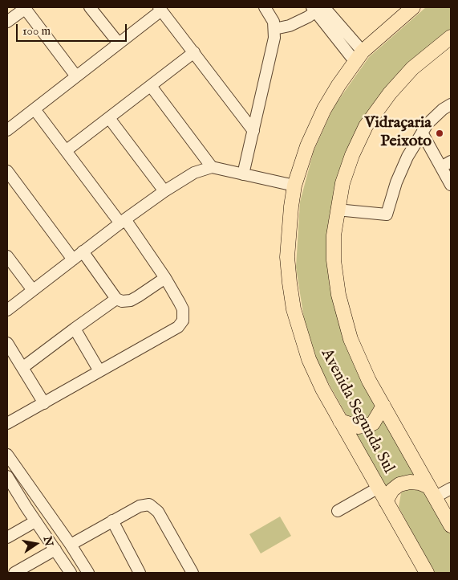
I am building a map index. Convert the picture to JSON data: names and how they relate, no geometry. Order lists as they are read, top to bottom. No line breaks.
{"streets":{"main road":["Avenida Segunda Sul"]},"places":["Vidraçaria Peixoto"],"scale_bar":"100 m","north":"right"}
